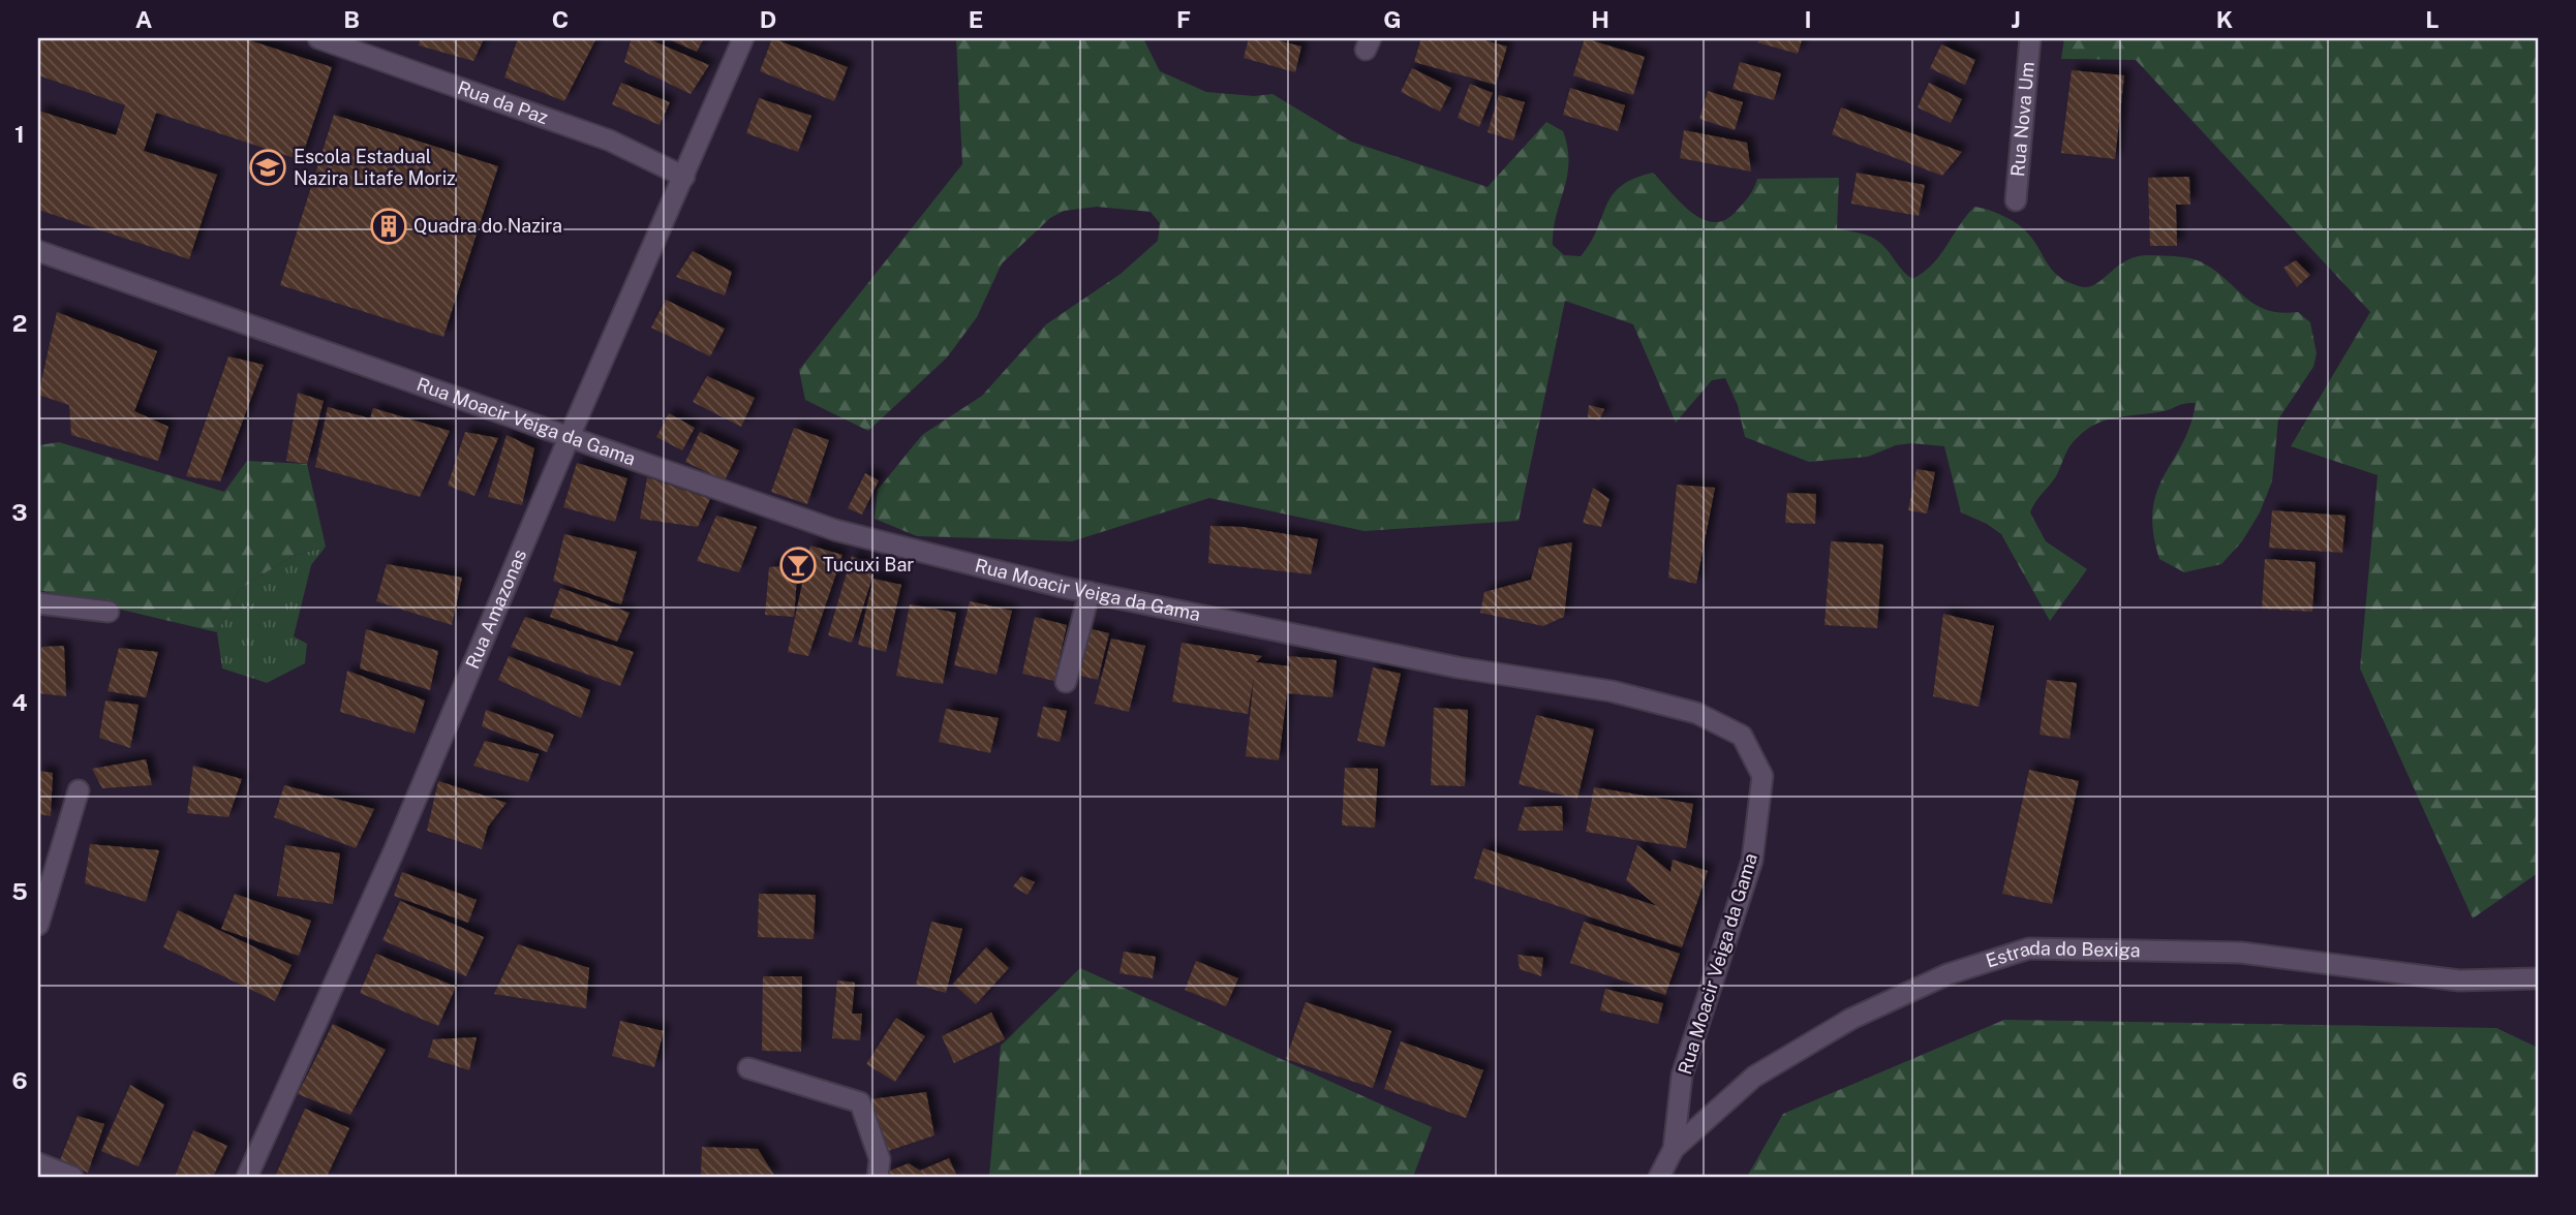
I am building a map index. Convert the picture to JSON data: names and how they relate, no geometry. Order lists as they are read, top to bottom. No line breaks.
{"streets":{"street":["Rua da Paz","Rua Nova Um","Rua Moacir Veiga da Gama","Rua Amazonas","Estrada do Bexiga"]},"crossings":[["Rua da Paz","Rua Amazonas"],["Rua Moacir Veiga da Gama","Rua Amazonas"],["Rua Moacir Veiga da Gama","Estrada do Bexiga"]],"places":{"school or university":["Escola Estadual Nazira Litafe Moriz"],"building":["Quadra do Nazira"],"bar":["Tucuxi Bar"]},"grid":{"columns":["A","B","C","D","E","F","G","H","I","J","K","L"],"rows":["1","2","3","4","5","6"]}}
